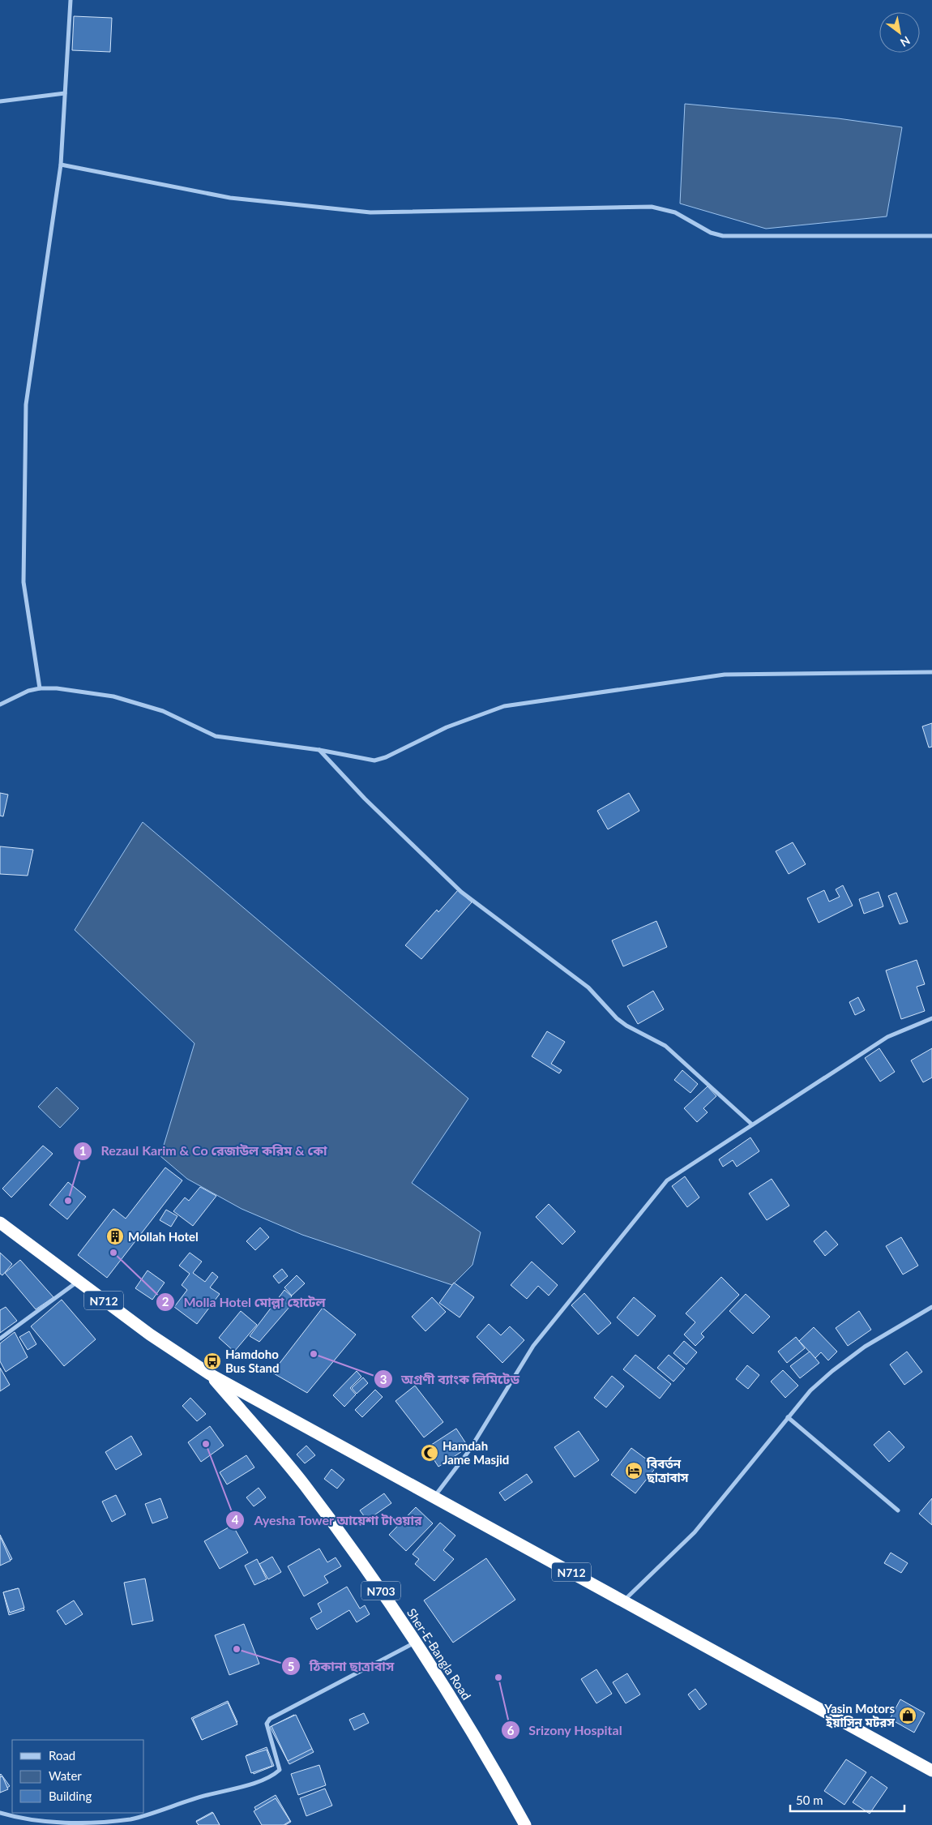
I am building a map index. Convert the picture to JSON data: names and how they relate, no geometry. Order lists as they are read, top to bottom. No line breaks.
{"streets":{"highway":["N712","N703","Sher-E-Bangla Road"]},"crossings":[["N712","Sher-E-Bangla Road"]],"places":{"other":["Rezaul Karim & Co রেজাউল করিম & কো","Molla Hotel মোল্লা হোটেল","অগ্রণী ব্যাংক লিমিটেড","Ayesha Tower আয়েশা টাওয়ার","ঠিকানা ছাত্রাবাস","Srizony Hospital"],"building":["Mollah Hotel"],"bus stop":["Hamdoho Bus Stand"],"mosque":["Hamdah Jame Masjid"],"hotel":["বিবর্তন ছাত্রাবাস"],"shop":["Yasin Motors ইয়াসিন মটরস"]},"legend":["Road","Water","Building"],"scale_bar":"50 m","north":"bottom right"}
